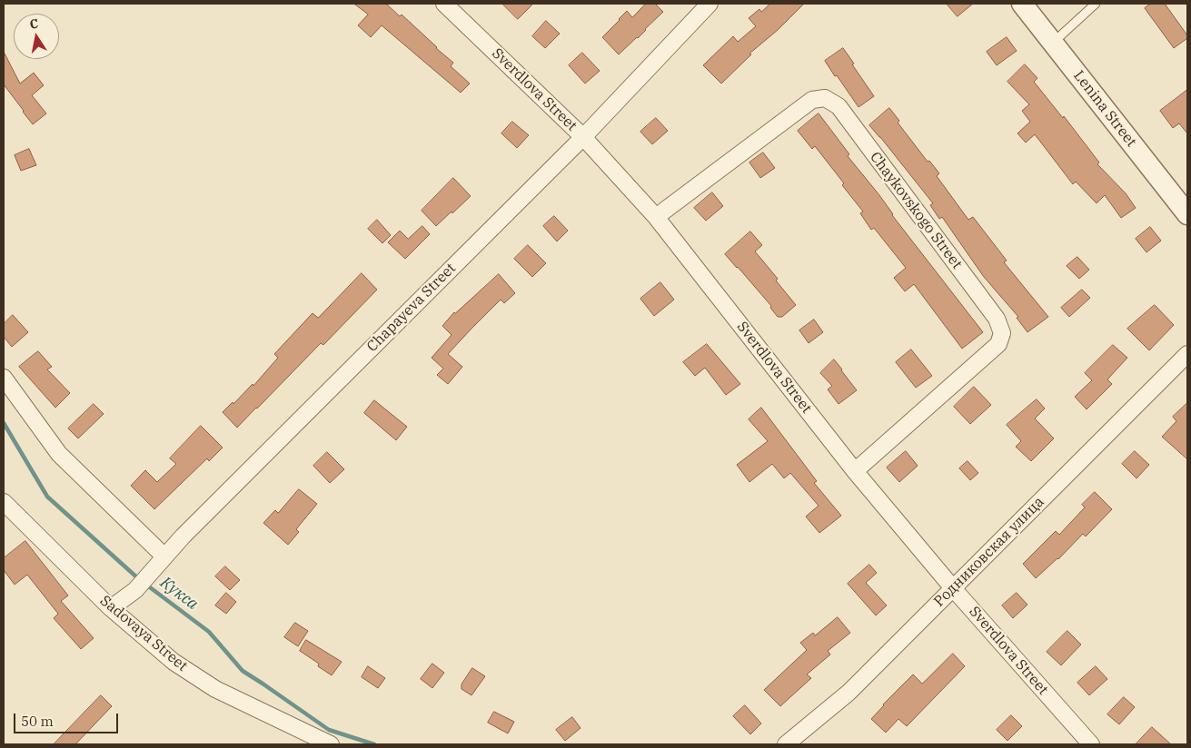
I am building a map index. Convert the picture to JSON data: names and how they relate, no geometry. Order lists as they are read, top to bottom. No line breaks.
{"streets":{"street":["Sverdlova Street","Lenina Street","Chaykovskogo Street","Chapayeva Street","Родниковская улица","Sadovaya Street"]},"crossings":[["Sverdlova Street","Chaykovskogo Street"],["Sverdlova Street","Chapayeva Street"],["Sverdlova Street","Родниковская улица"],["Chapayeva Street","Sadovaya Street"]],"water":["Кукса"],"scale_bar":"50 m","north":"top"}
